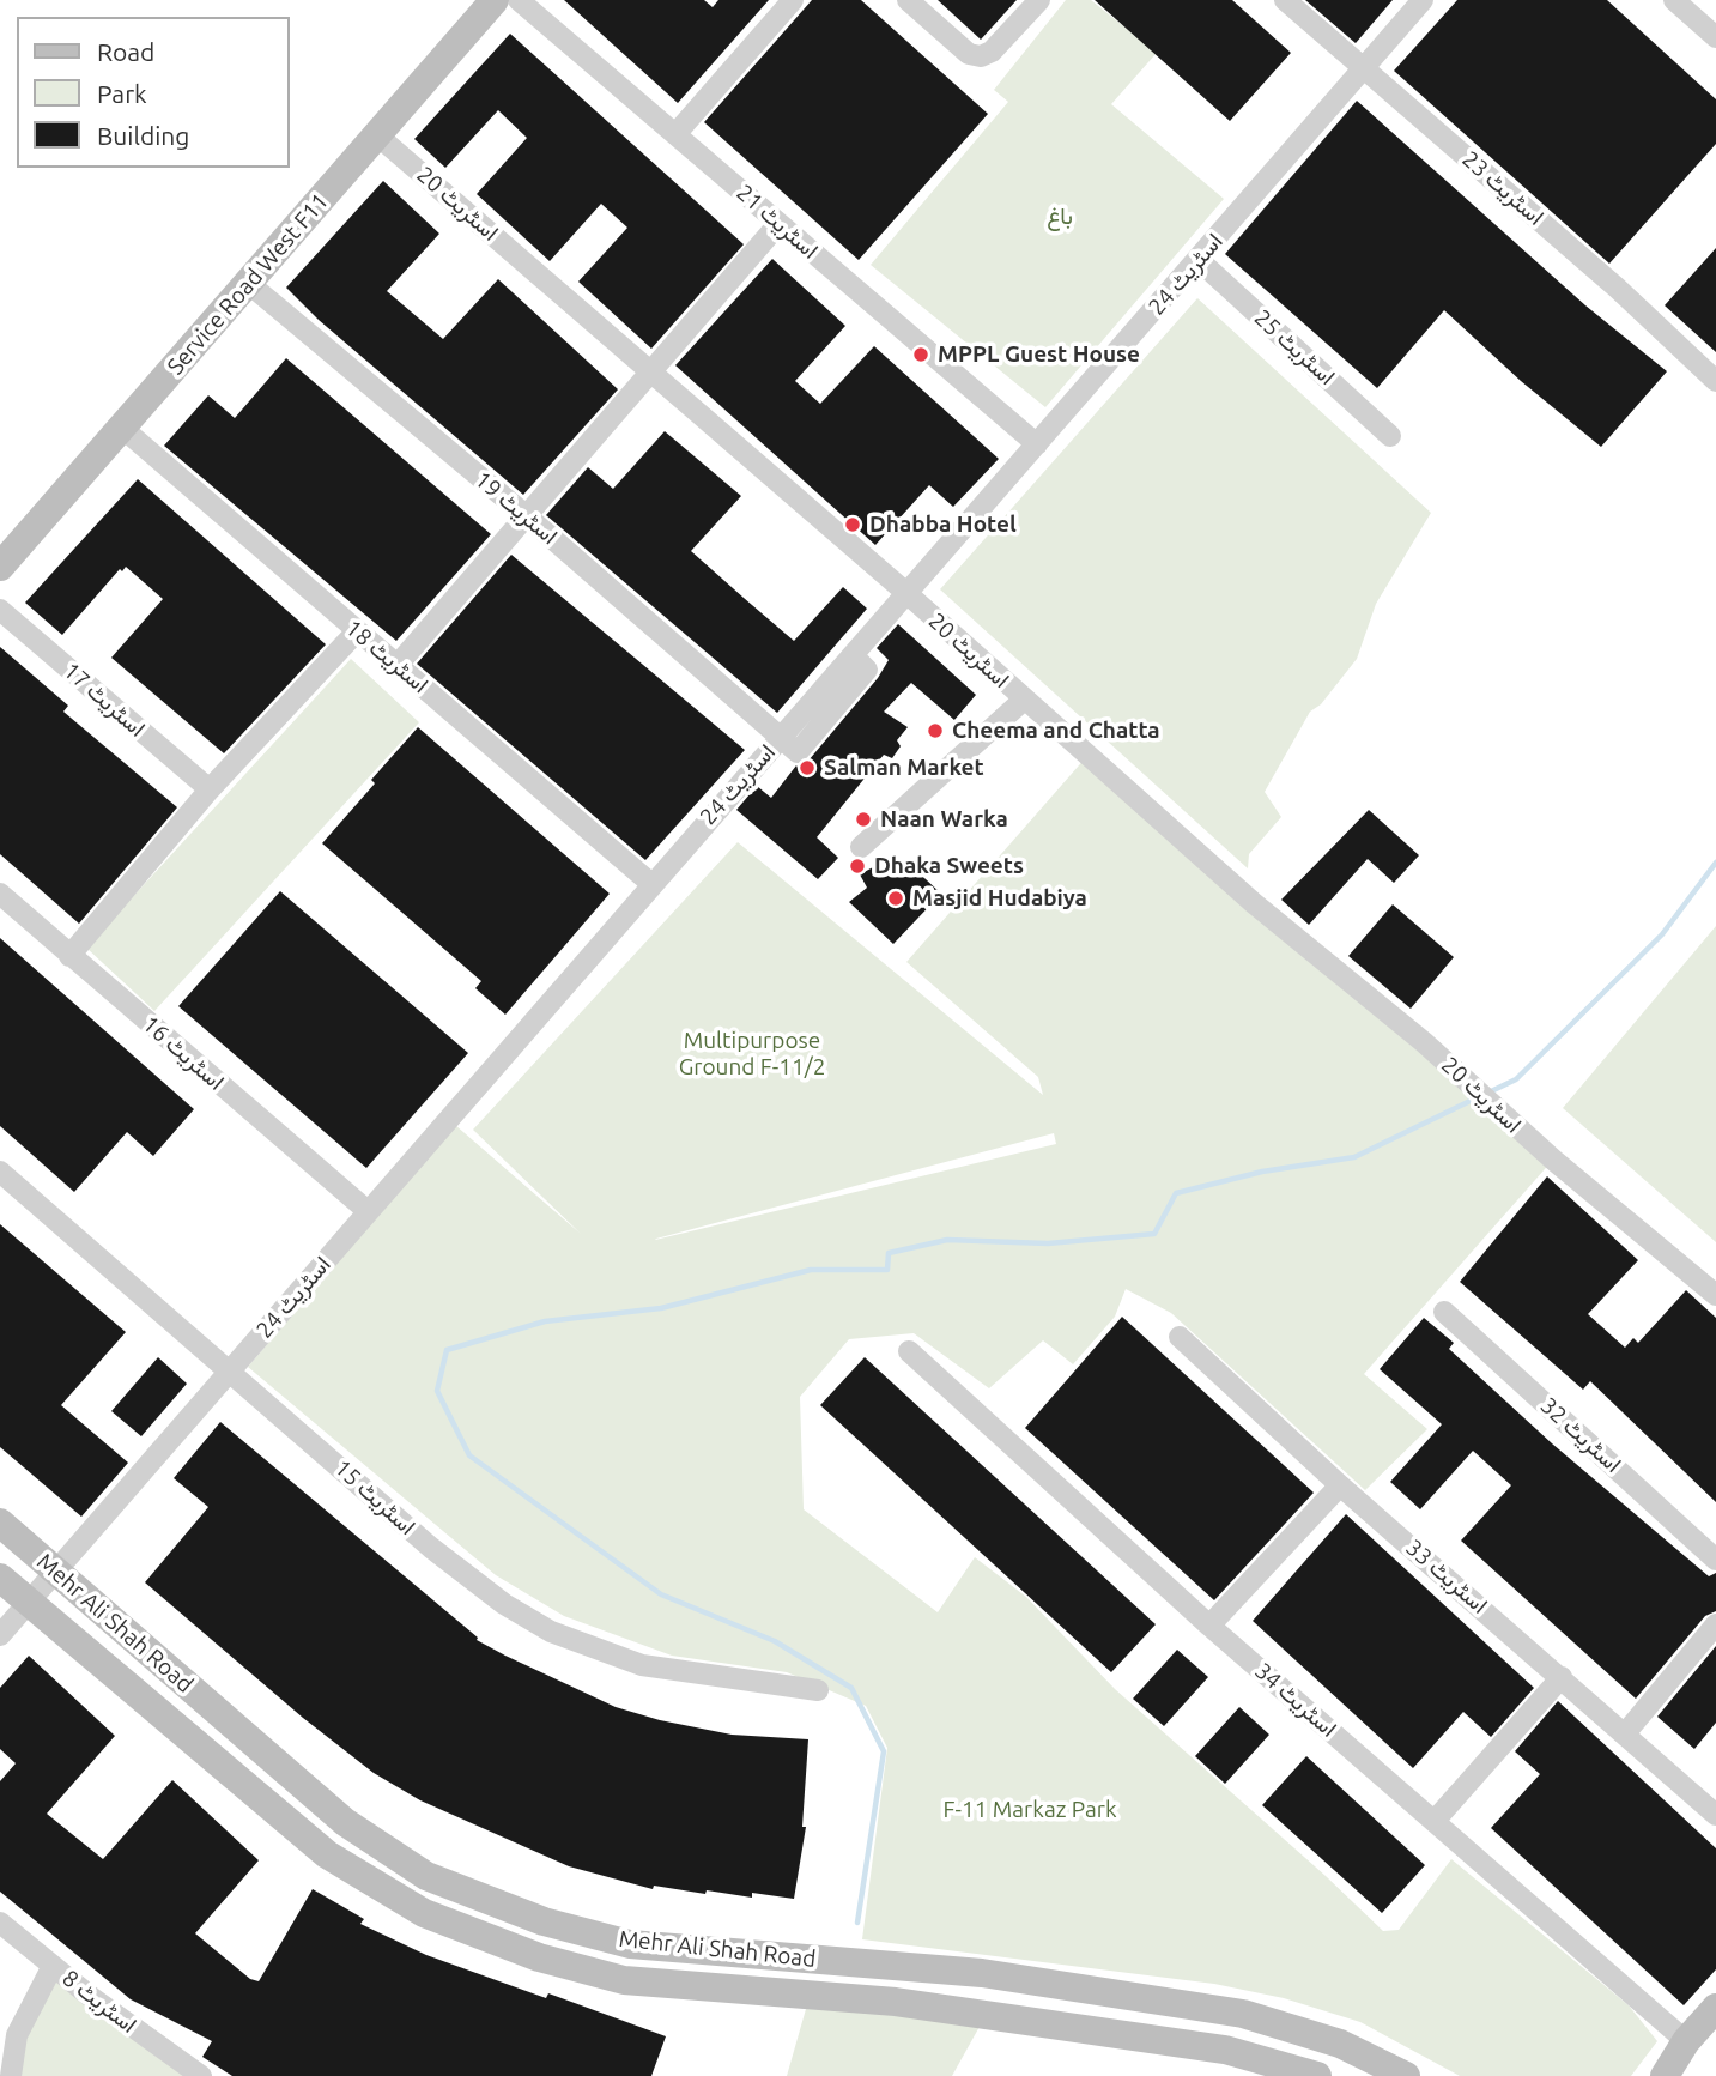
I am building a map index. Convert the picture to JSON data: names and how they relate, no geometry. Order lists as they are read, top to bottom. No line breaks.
{"streets":{"street":["اسٹریٹ 23","اسٹریٹ 20","اسٹریٹ 21","اسٹریٹ 24","Service Road West F11","اسٹریٹ 25","اسٹریٹ 19","اسٹریٹ 18","اسٹریٹ 17","اسٹریٹ 16","اسٹریٹ 32","اسٹریٹ 15","اسٹریٹ 33","Mehr Ali Shah Road","اسٹریٹ 34","اسٹریٹ 8"]},"crossings":[["اسٹریٹ 23","اسٹریٹ 24"],["اسٹریٹ 20","اسٹریٹ 24"],["اسٹریٹ 20","Service Road West F11"],["اسٹریٹ 21","اسٹریٹ 24"],["اسٹریٹ 24","اسٹریٹ 25"],["اسٹریٹ 24","اسٹریٹ 19"],["اسٹریٹ 24","اسٹریٹ 18"],["اسٹریٹ 24","اسٹریٹ 16"],["اسٹریٹ 24","اسٹریٹ 15"],["اسٹریٹ 24","Mehr Ali Shah Road"],["Service Road West F11","اسٹریٹ 19"],["Service Road West F11","اسٹریٹ 18"]],"parks":["باغ","Multipurpose Ground F-11/2","F-11 Markaz Park"],"places":["MPPL Guest House","Dhabba Hotel","Cheema and Chatta","Salman Market","Naan Warka","Dhaka Sweets","Masjid Hudabiya"],"legend":["Road","Park","Building"]}
